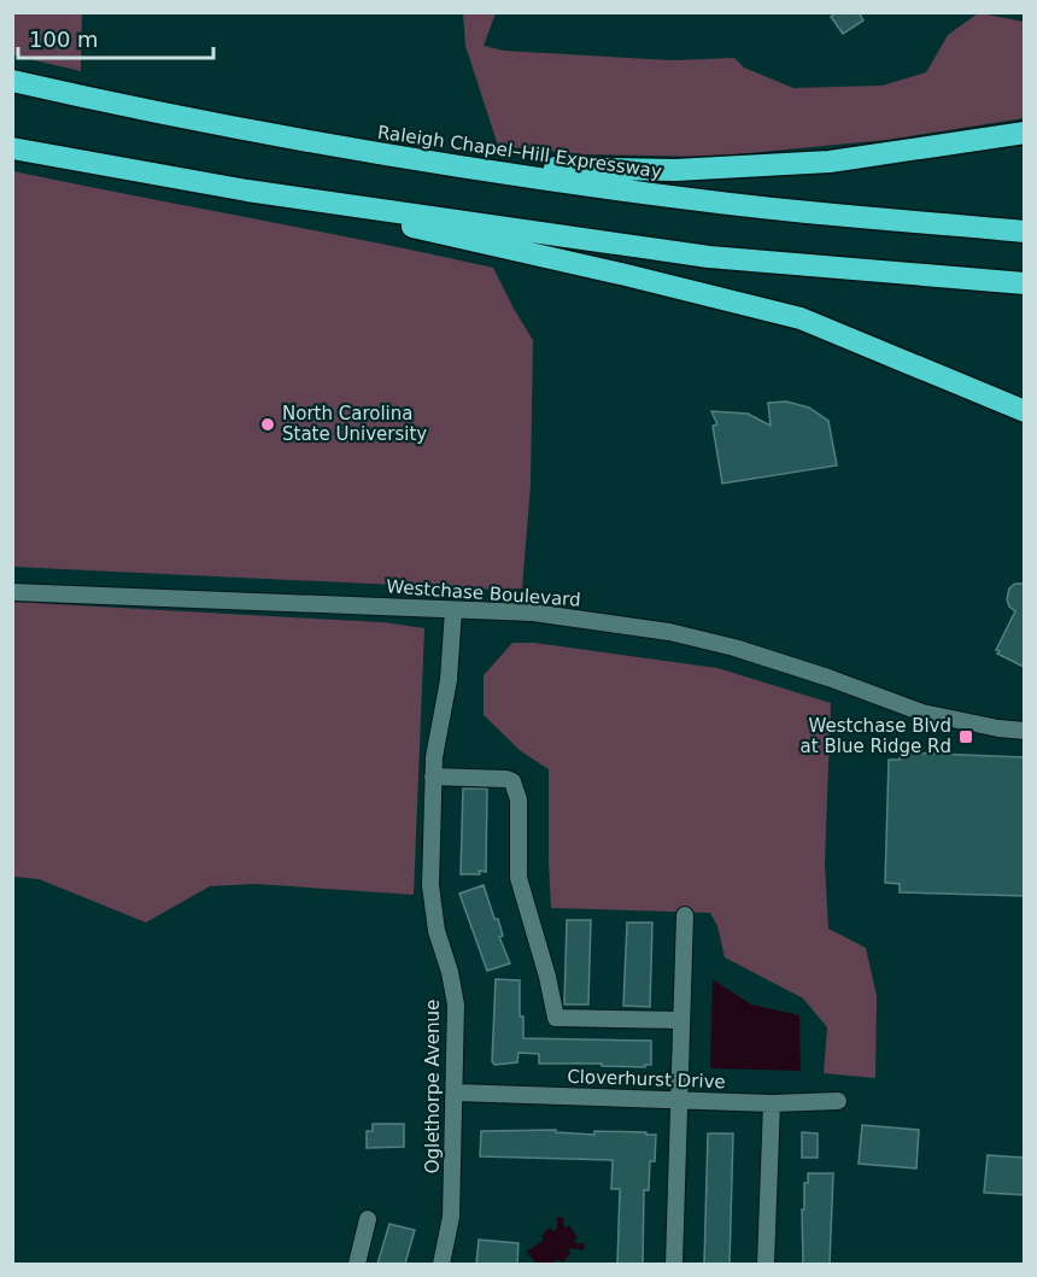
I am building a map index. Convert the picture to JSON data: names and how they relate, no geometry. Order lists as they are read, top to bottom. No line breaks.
{"streets":{"highway":["Raleigh Chapel–Hill Expressway"],"street":["Westchase Boulevard","Cloverhurst Drive","Oglethorpe Avenue"]},"crossings":[["Westchase Boulevard","Oglethorpe Avenue"],["Cloverhurst Drive","Oglethorpe Avenue"]],"places":{"other":["North Carolina State University"],"transit":["Westchase Blvd at Blue Ridge Rd"]},"scale_bar":"100 m"}
